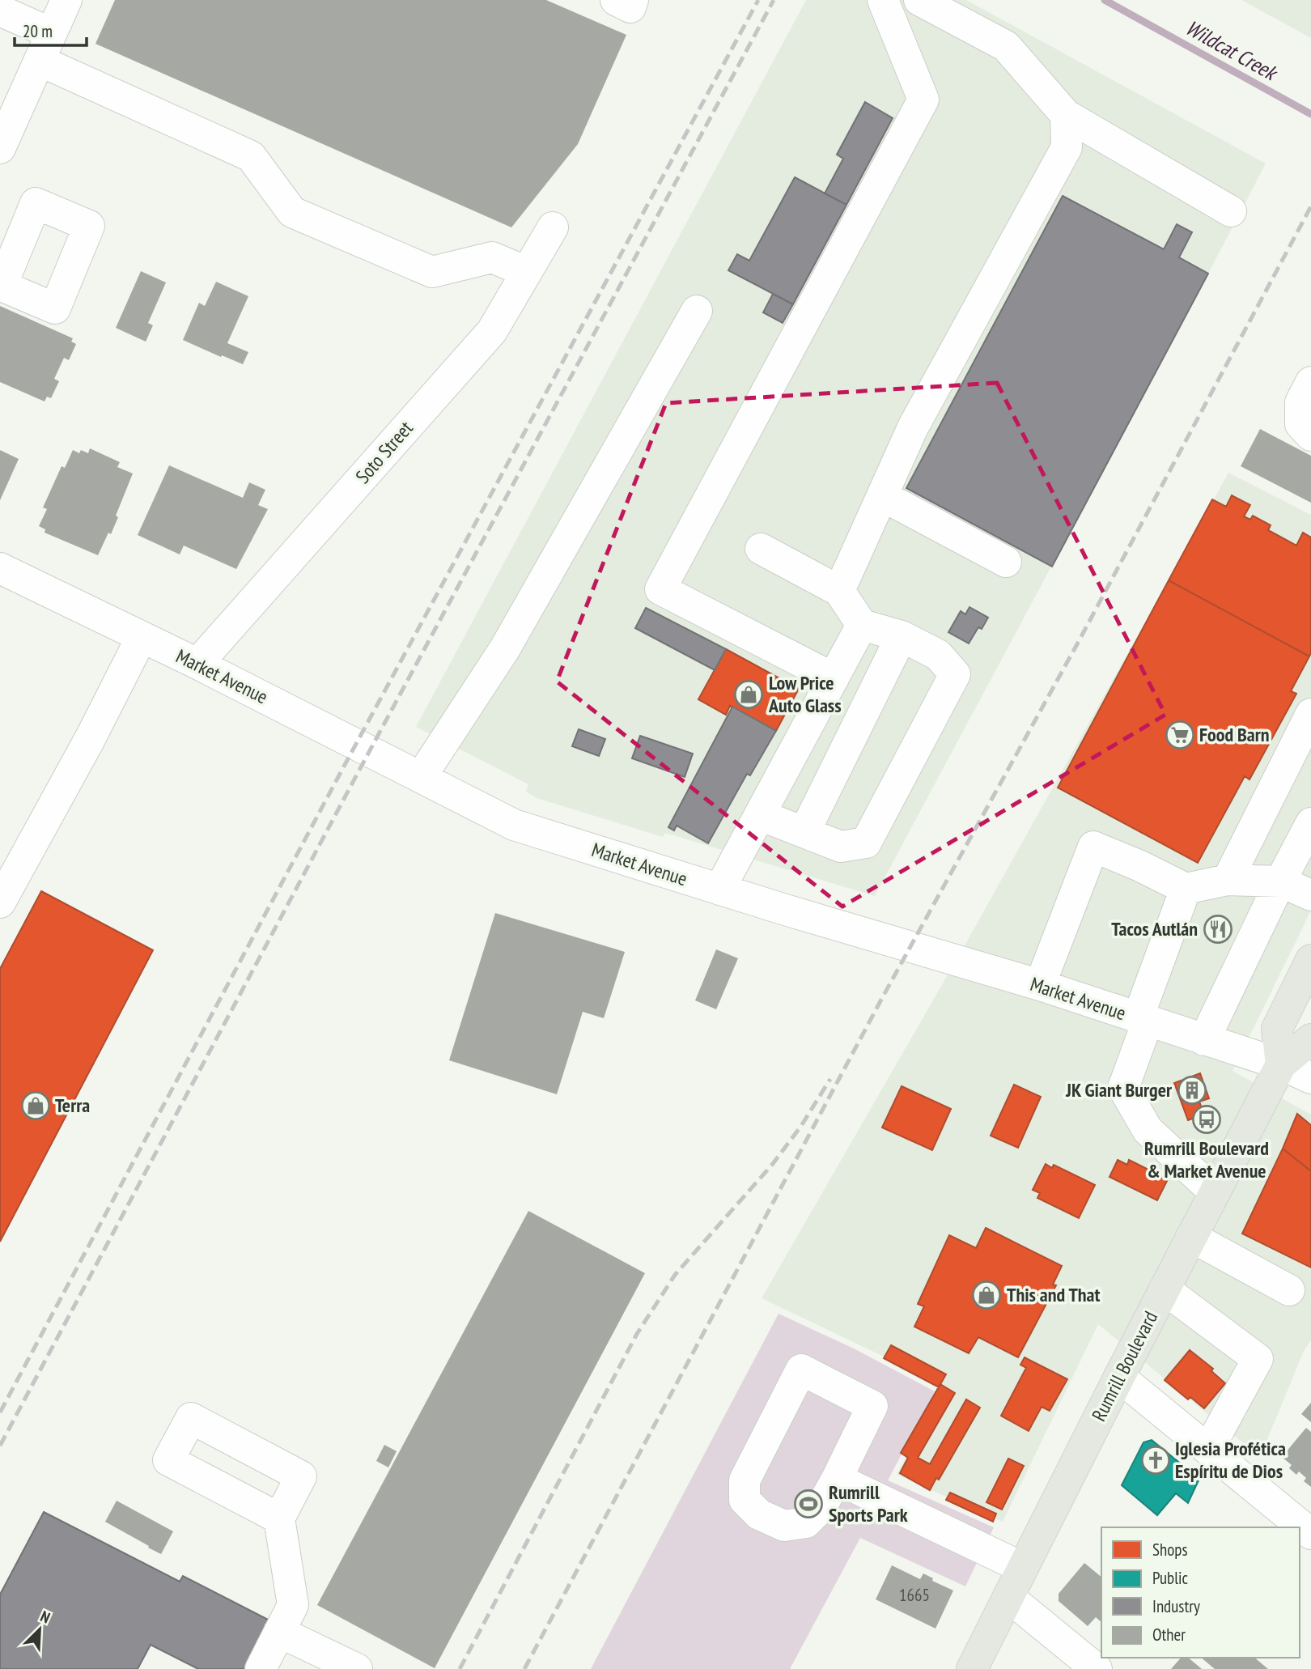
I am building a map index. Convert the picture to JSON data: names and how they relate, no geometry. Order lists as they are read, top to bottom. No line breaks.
{"streets":{"main road":["Rumrill Boulevard"],"street":["Soto Street","Market Avenue"]},"crossings":[["Soto Street","Market Avenue"],["Market Avenue","Rumrill Boulevard"]],"water":["Wildcat Creek"],"places":{"shop":["Low Price Auto Glass","Terra","This and That"],"supermarket":["Food Barn"],"restaurant":["Tacos Autlán"],"building":["JK Giant Burger"],"bus stop":["Rumrill Boulevard & Market Avenue"],"church":["Iglesia Profética Espíritu de Dios"],"sports":["Rumrill Sports Park"]},"house_numbers":["1665"],"legend":["Shops","Public","Industry","Other"],"scale_bar":"20 m","north":"top right"}
